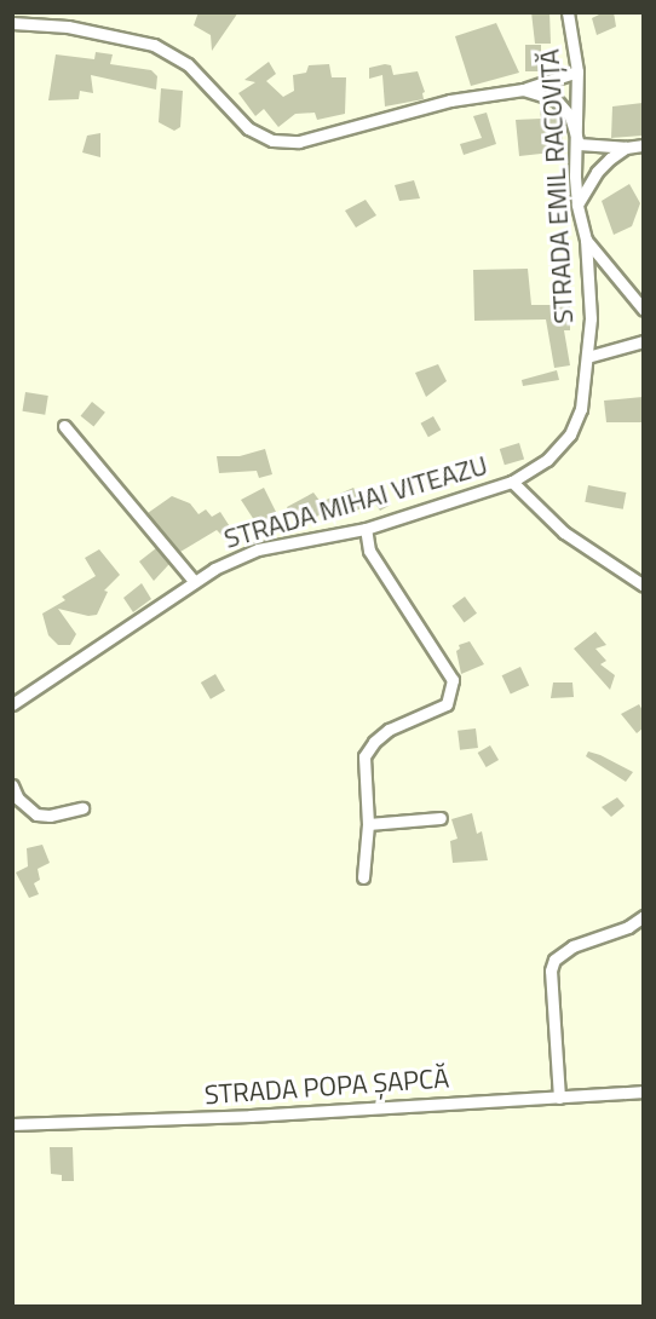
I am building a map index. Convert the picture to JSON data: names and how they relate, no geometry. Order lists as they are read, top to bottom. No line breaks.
{"streets":{"street":["STRADA EMIL RACOVIȚĂ","STRADA MIHAI VITEAZU","STRADA POPA ȘAPCĂ"]},"crossings":[["STRADA EMIL RACOVIȚĂ","STRADA MIHAI VITEAZU"]]}
